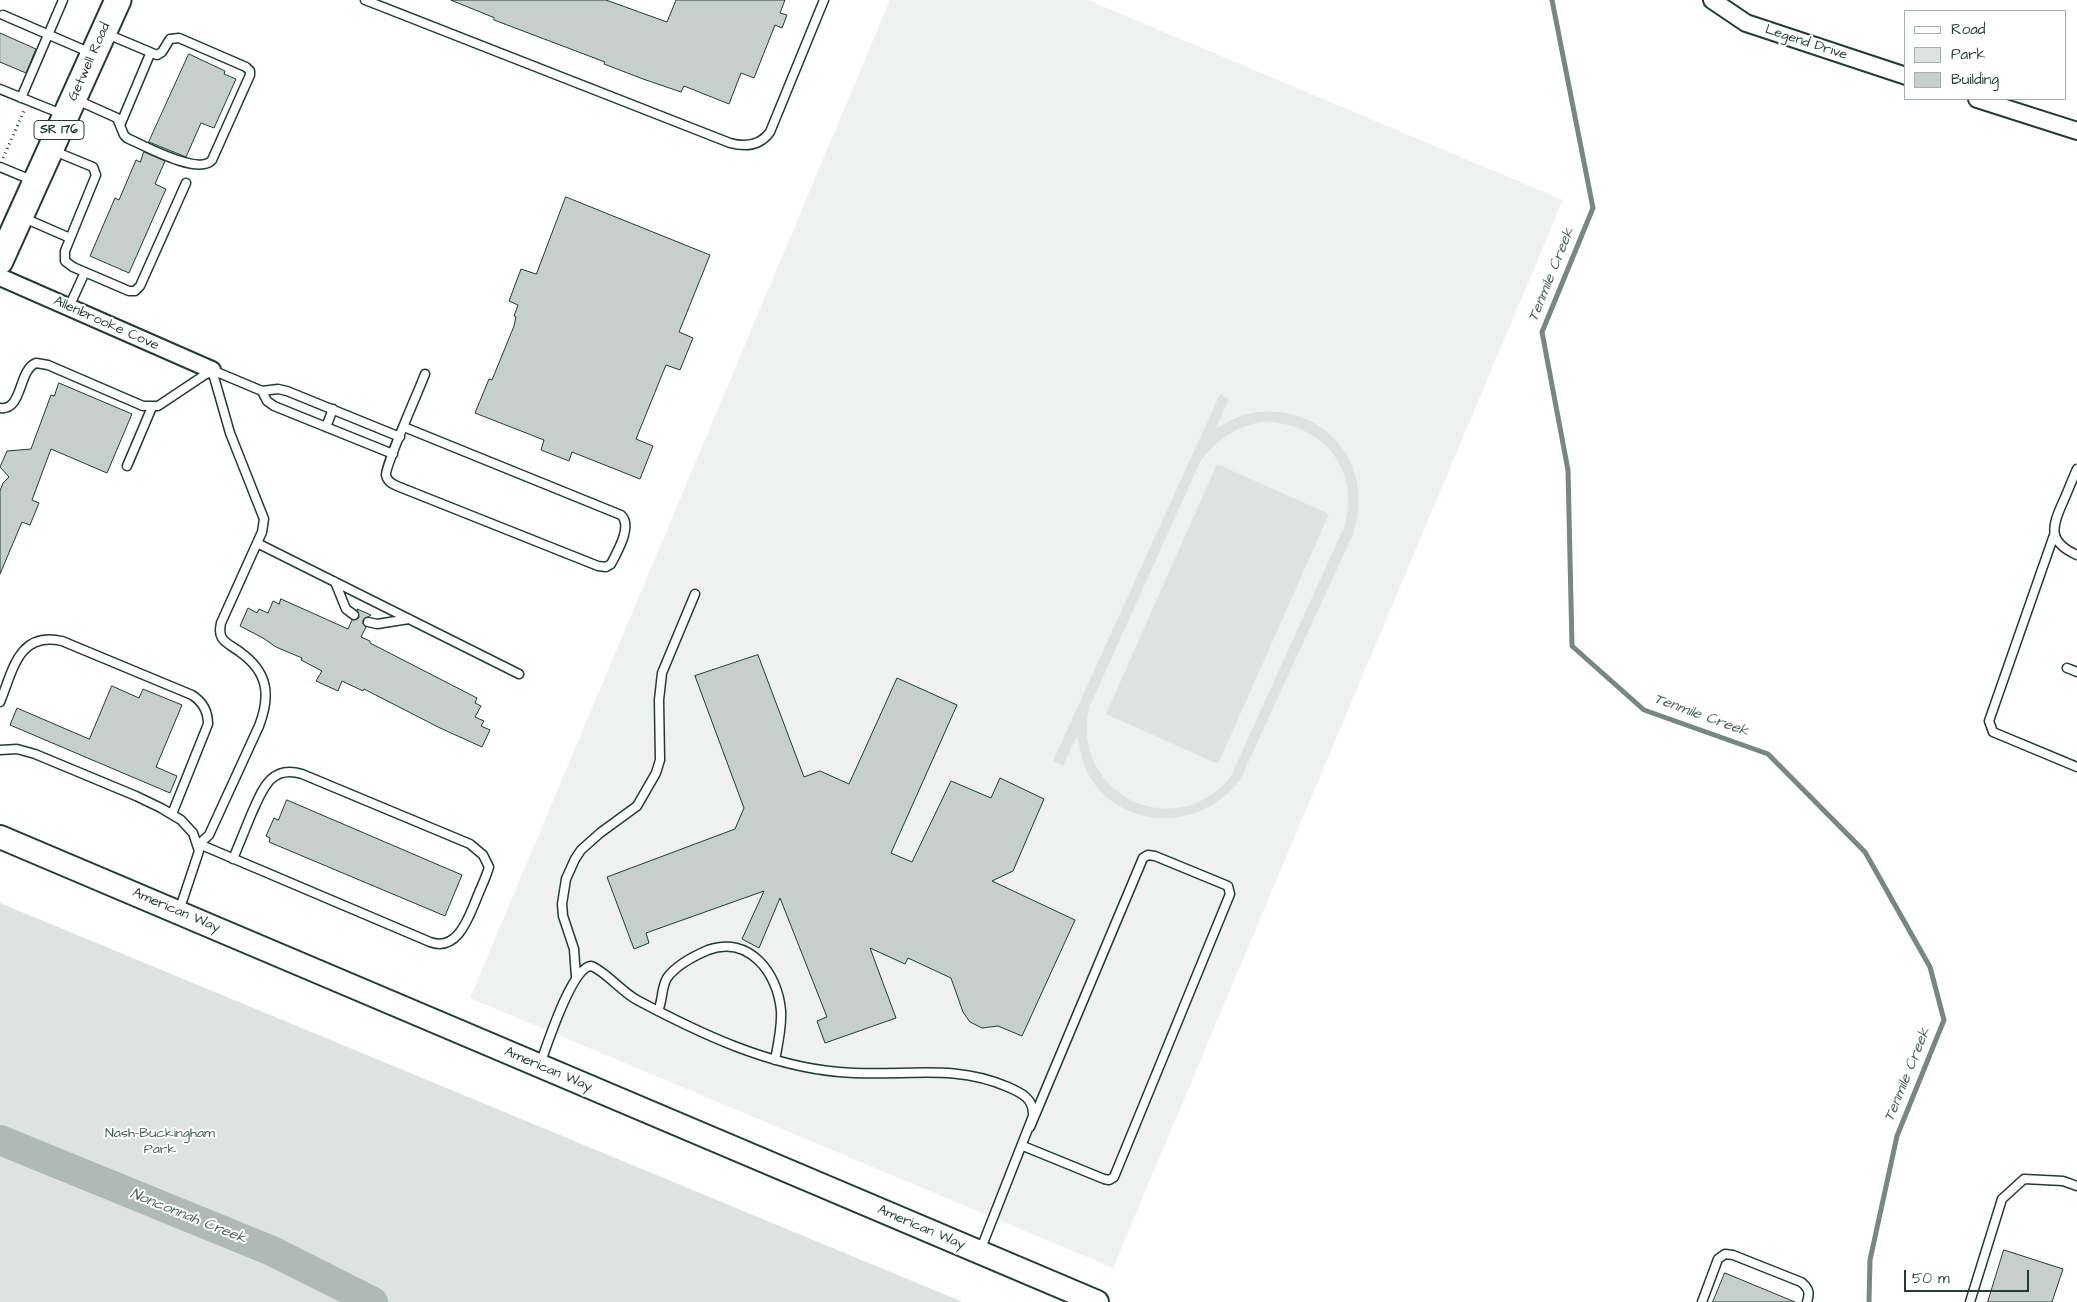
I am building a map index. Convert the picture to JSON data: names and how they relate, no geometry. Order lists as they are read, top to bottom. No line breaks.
{"streets":{"main road":["Getwell Road","SR 176","American Way"],"street":["Legend Drive","Allenbrooke Cove"]},"water":["Tenmile Creek","Nonconnah Creek"],"parks":["Nash-Buckingham Park"],"legend":["Road","Park","Building"],"scale_bar":"50 m"}
